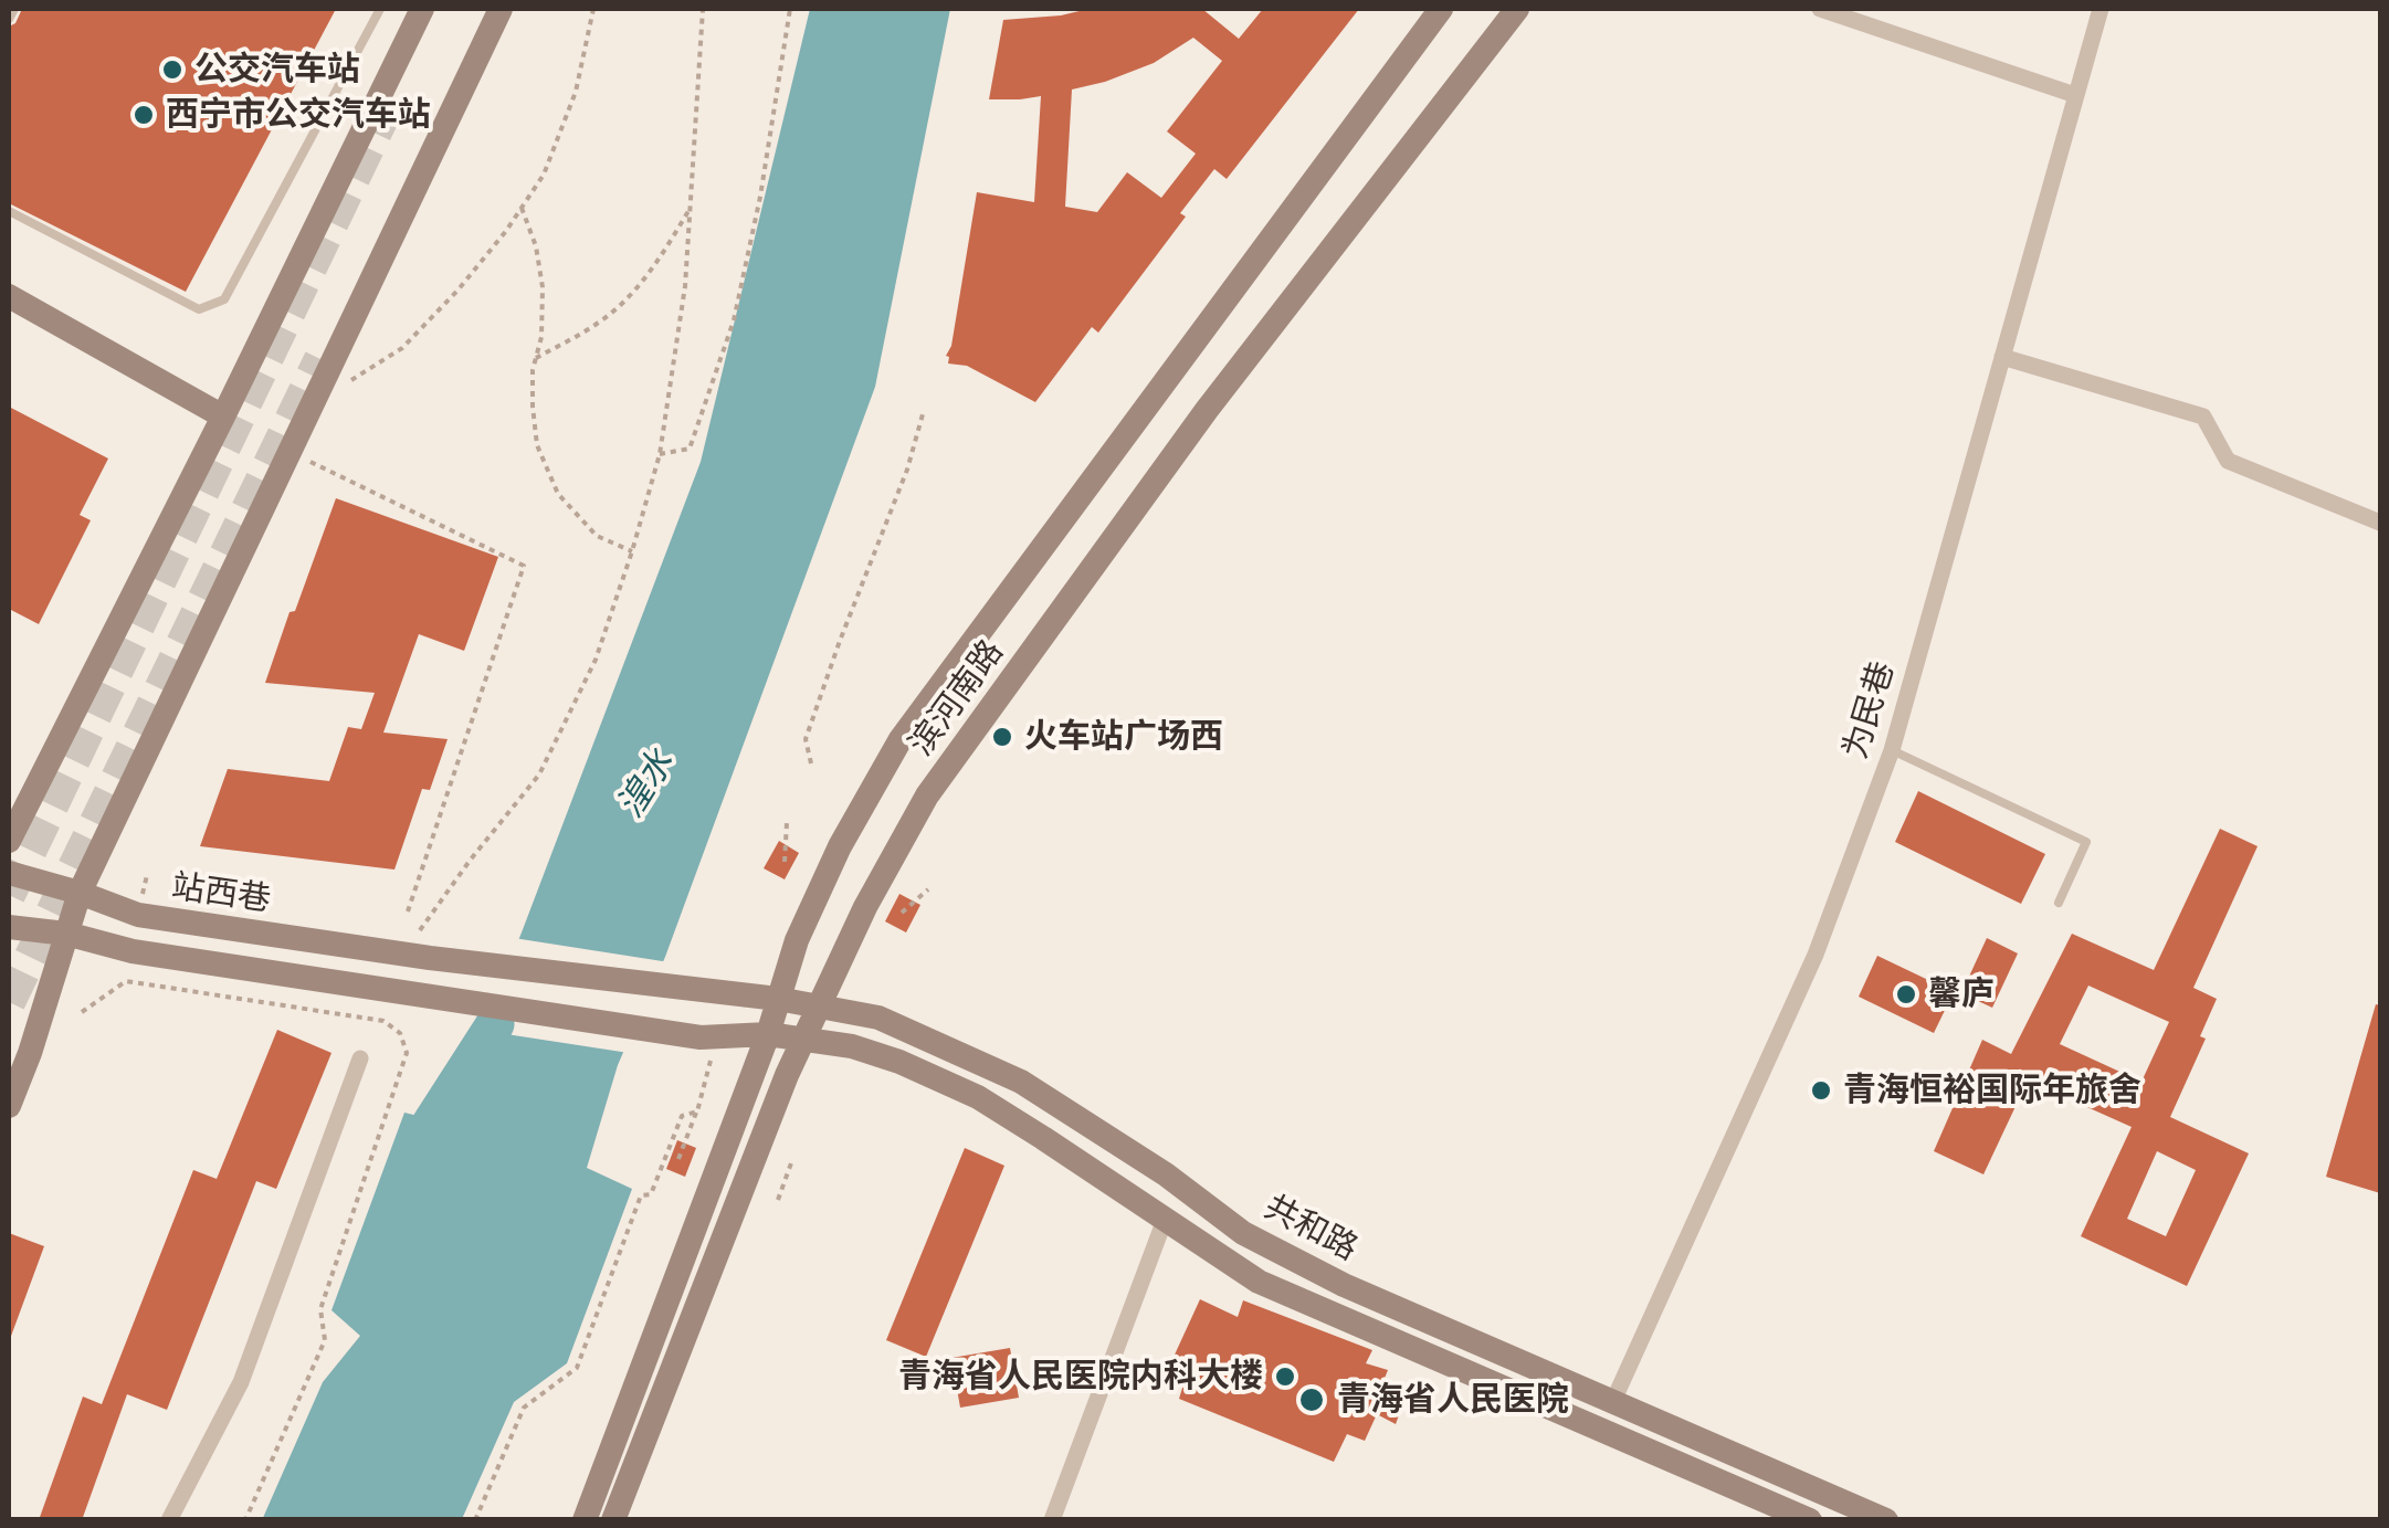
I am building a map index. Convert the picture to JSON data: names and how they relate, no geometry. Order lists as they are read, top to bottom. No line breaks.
{"streets":{"main road":["滨河南路","站西巷","共和路"],"street":["为民巷"]},"crossings":[["滨河南路","共和路"],["为民巷","共和路"],["站西巷","共和路"]],"water":["湟水"],"places":["公交汽车站","西宁市公交汽车站","火车站广场西","馨庐","青海恒裕国际年旅舍","青海省人民医院内科大楼","青海省人民医院"]}
